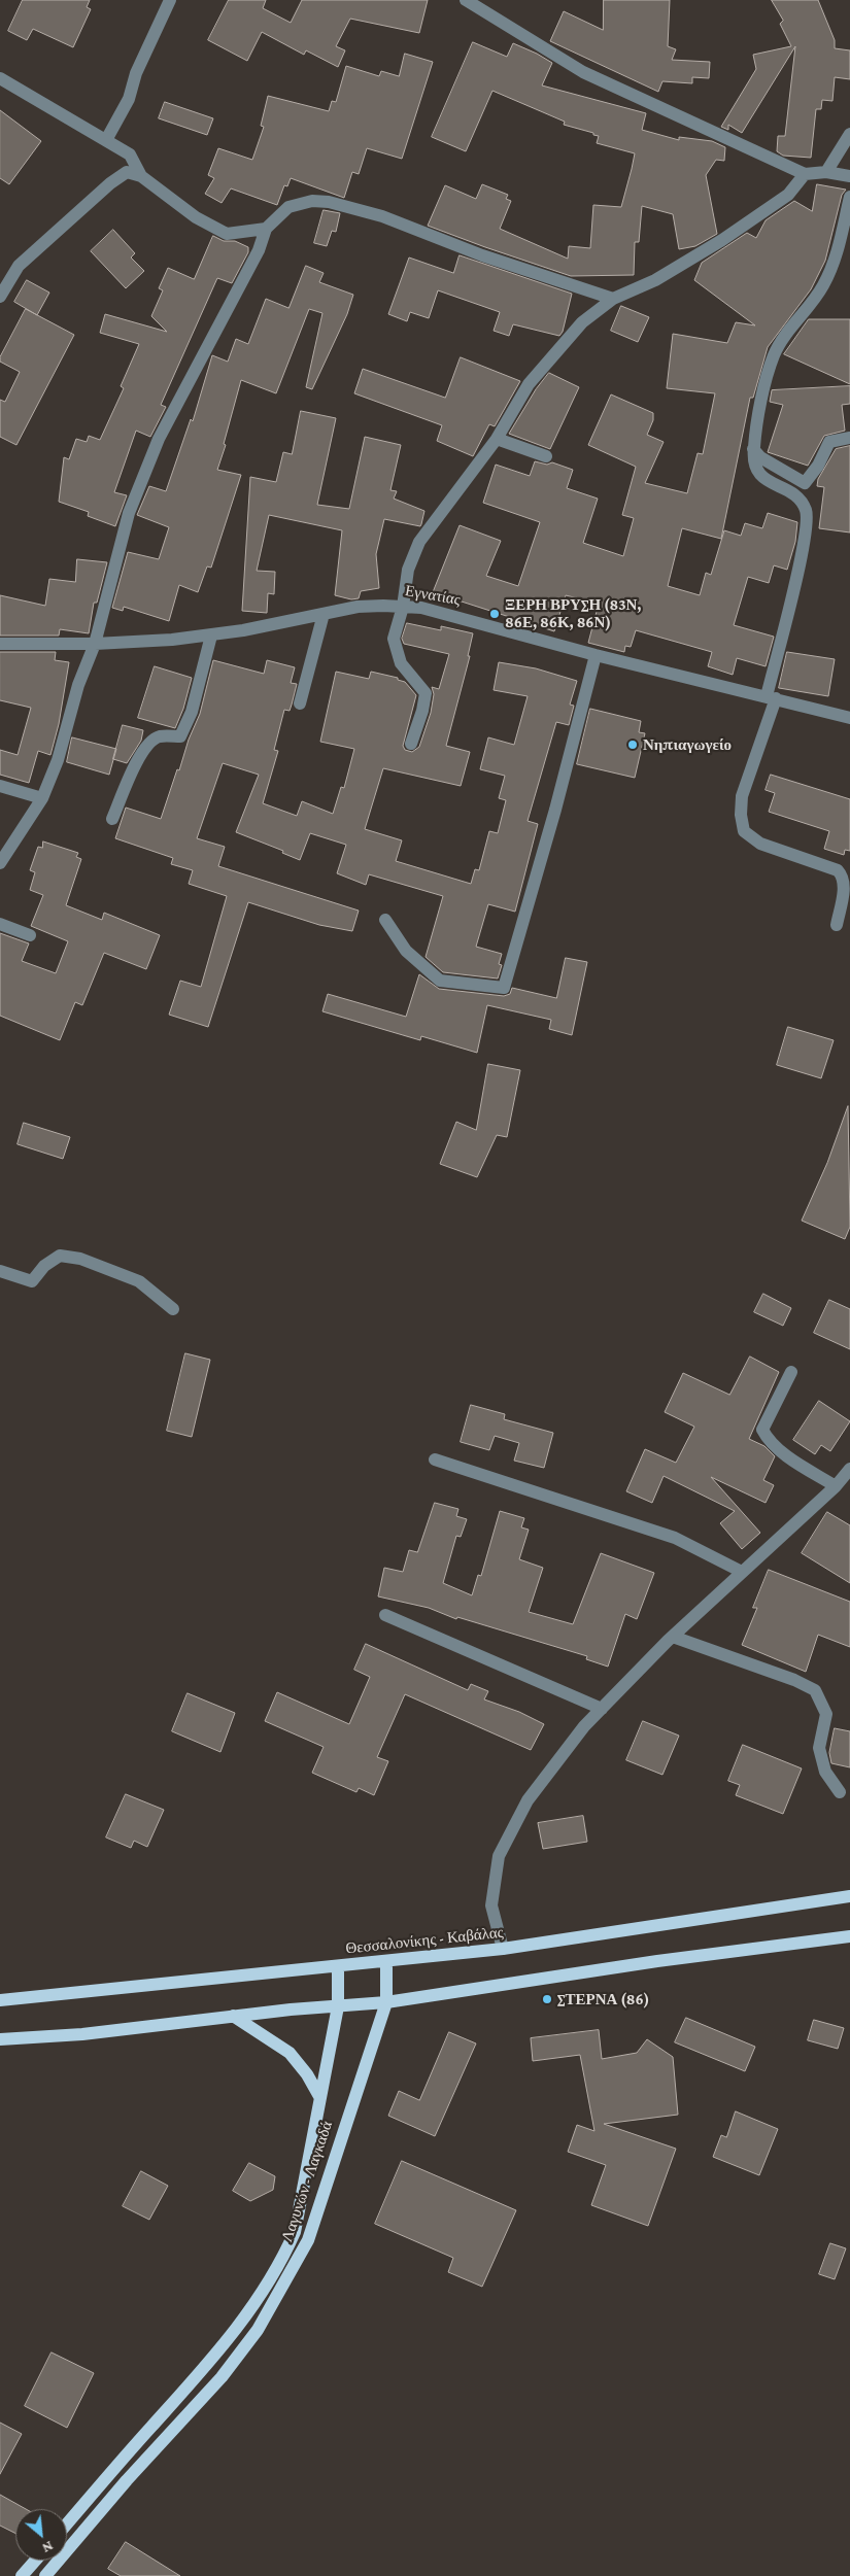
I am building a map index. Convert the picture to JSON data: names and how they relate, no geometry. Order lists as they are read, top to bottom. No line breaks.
{"streets":{"main road":["Θεσσαλονίκης - Καβάλας","Λαγυνών - Λαγκαδά"],"street":["Εγνατίας"]},"crossings":[["Θεσσαλονίκης - Καβάλας","Λαγυνών - Λαγκαδά"]],"places":["ΞΕΡΗ ΒΡΥΣΗ (83Ν, 86Ε, 86Κ, 86Ν)","Νηπιαγωγείο","ΣΤΕΡΝΑ (86)"],"north":"bottom right"}
